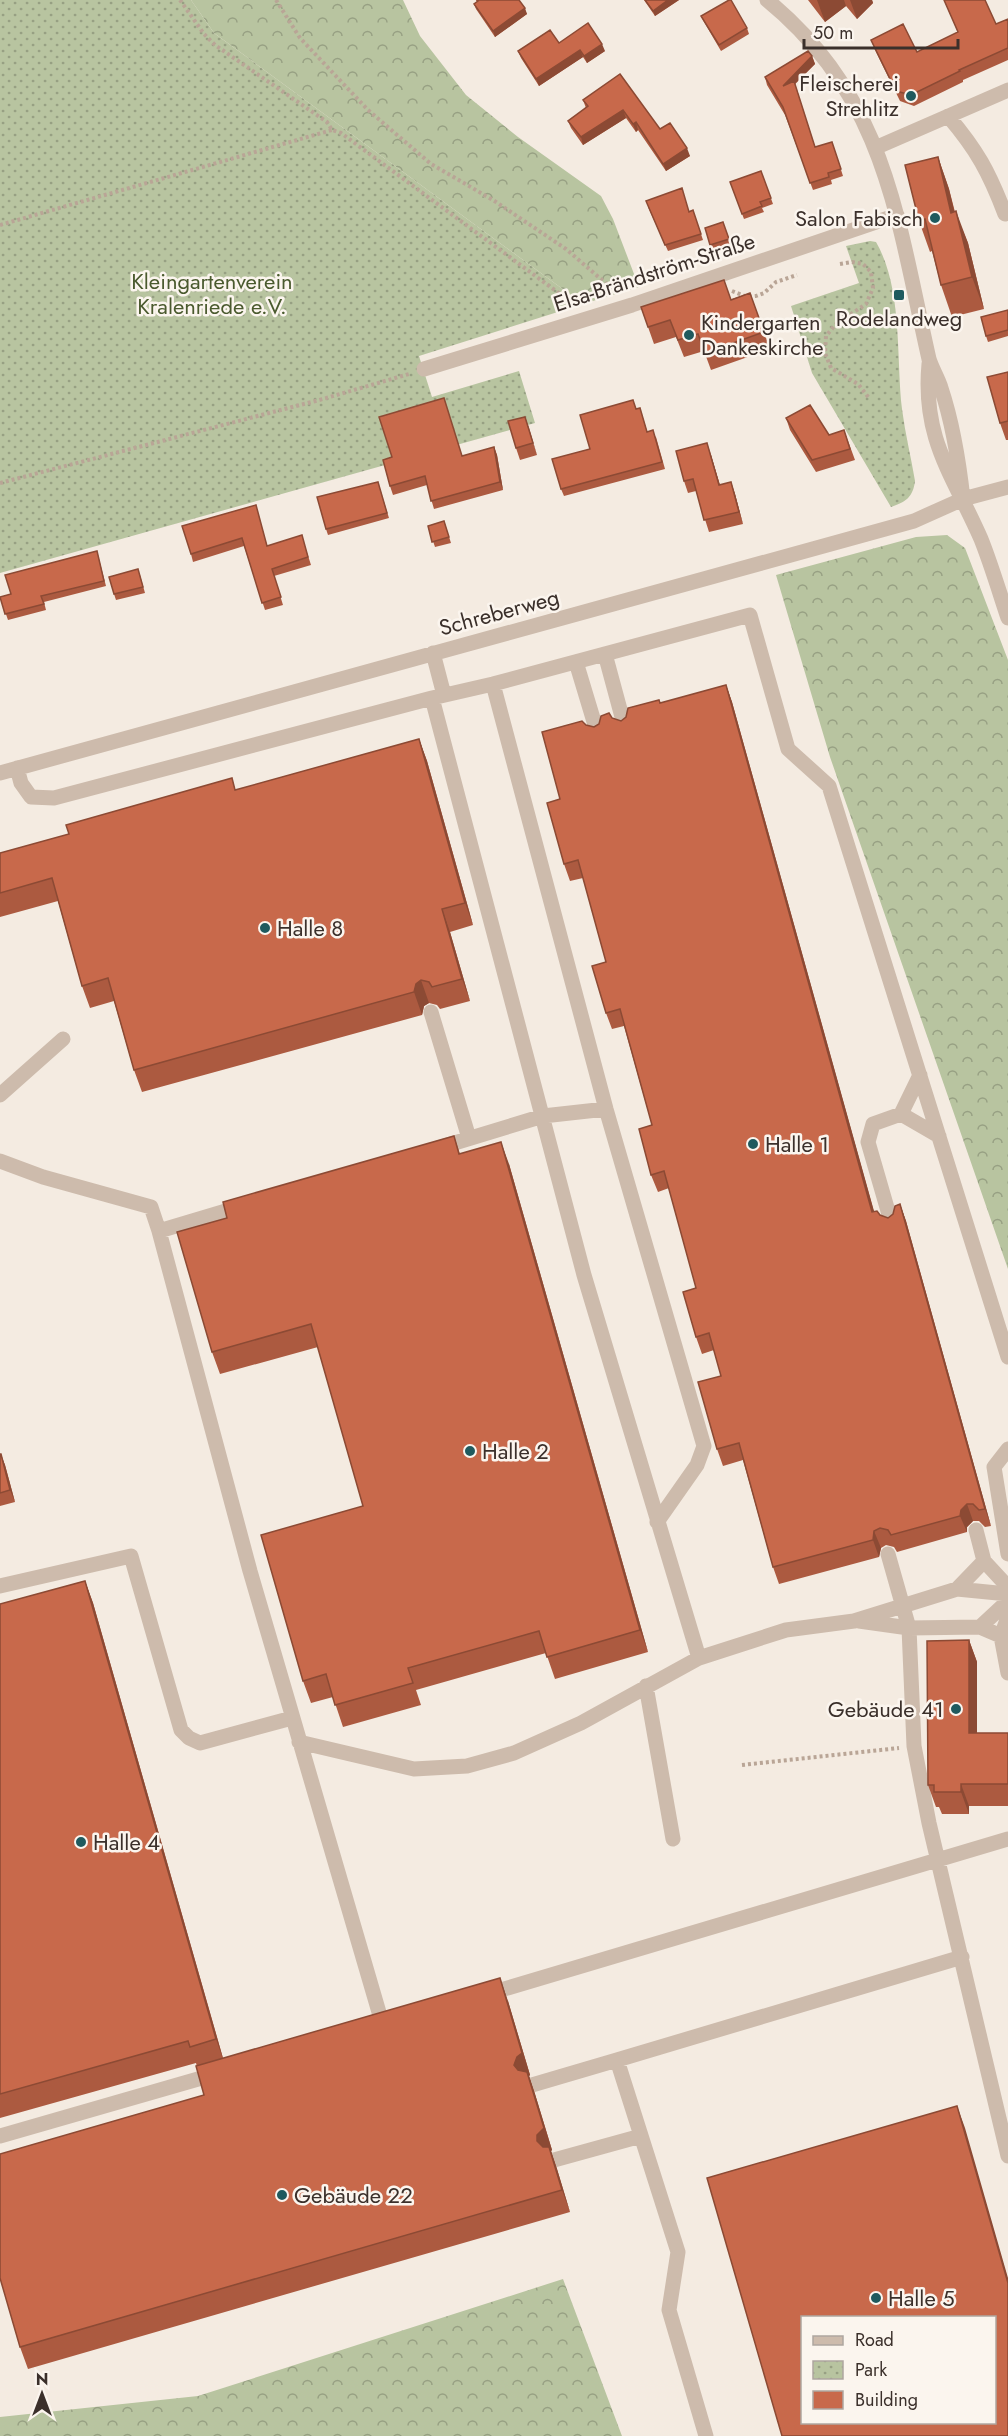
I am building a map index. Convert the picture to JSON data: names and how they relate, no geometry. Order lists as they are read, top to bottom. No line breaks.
{"streets":{"street":["Elsa-Brändström-Straße","Schreberweg"]},"parks":["Kleingartenverein Kralenriede e.V."],"places":{"other":["Fleischerei Strehlitz","Salon Fabisch","Kindergarten Dankeskirche","Halle 8","Halle 1","Halle 2","Gebäude 41","Halle 4","Gebäude 22","Halle 5"],"transit":["Rodelandweg"]},"legend":["Road","Park","Building"],"scale_bar":"50 m","north":"top"}
